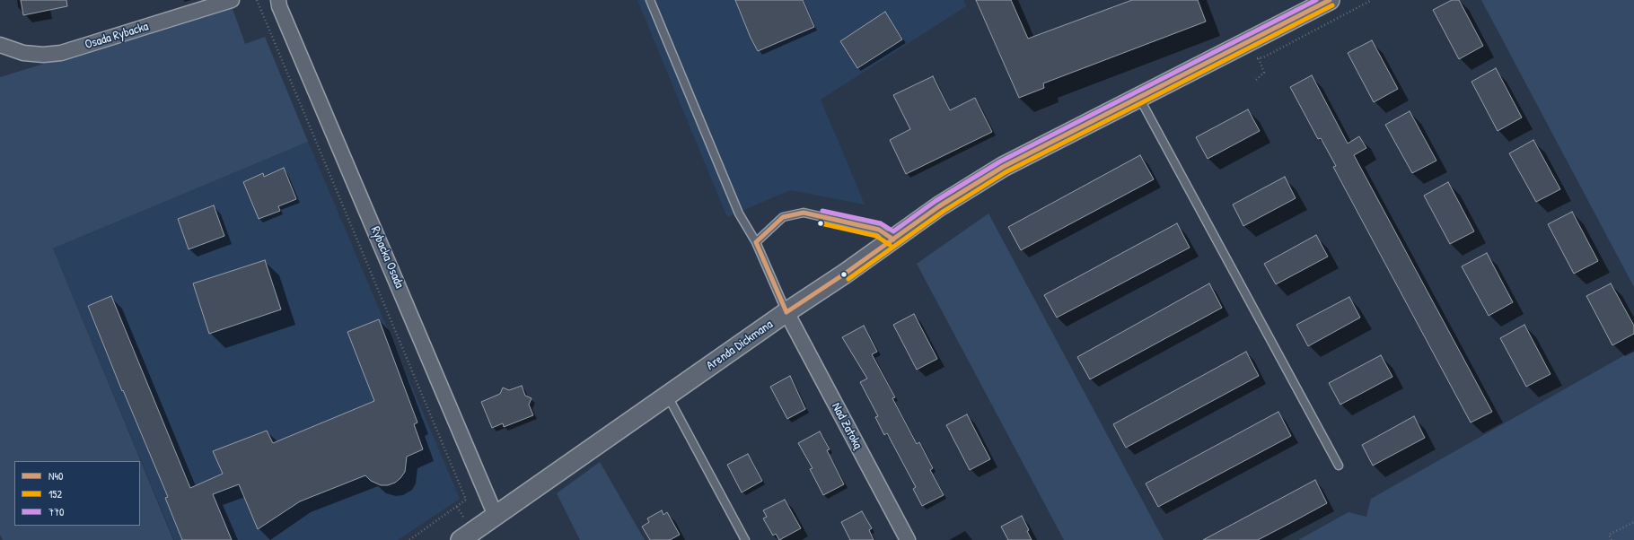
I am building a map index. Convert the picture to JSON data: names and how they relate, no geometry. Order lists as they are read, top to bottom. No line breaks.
{"streets":{"street":["Osada Rybacka","Rybacka Osada","Arenda Dickmana","Nad Zatoką"]},"crossings":[["Rybacka Osada","Arenda Dickmana"],["Arenda Dickmana","Nad Zatoką"]],"lines":["transit line N40","transit line 770","transit line 152"],"legend":["N40","152","770"]}
